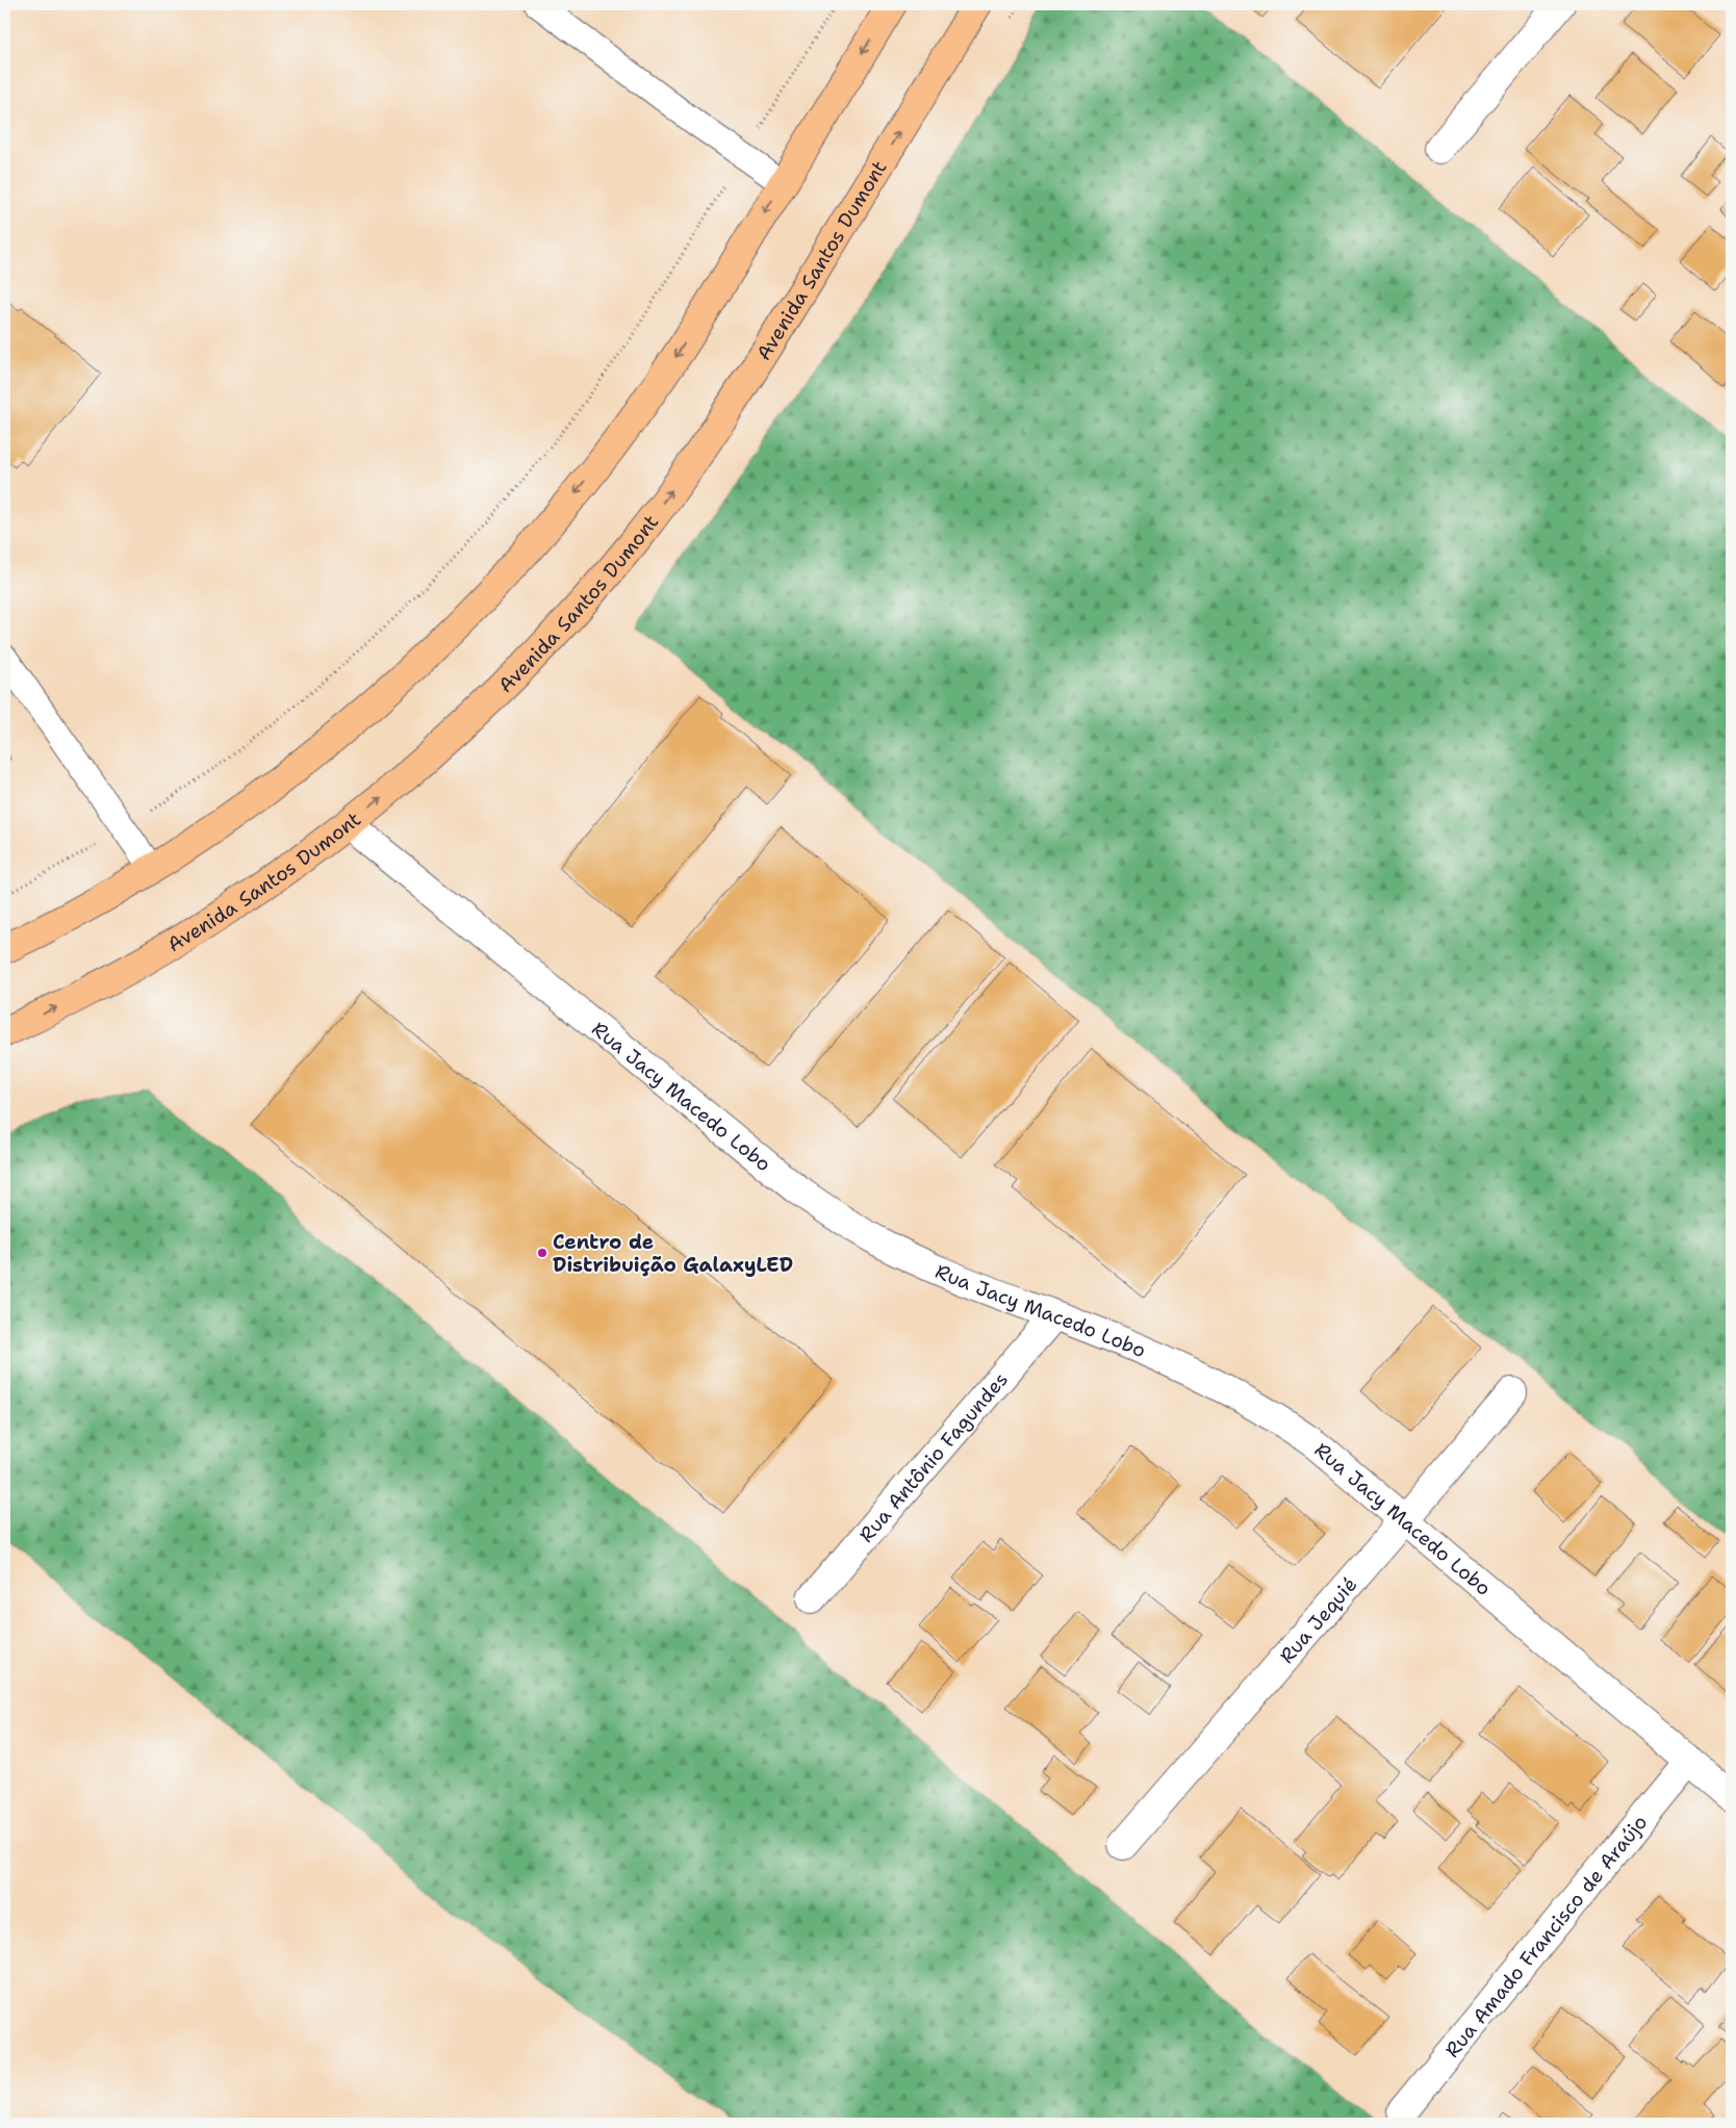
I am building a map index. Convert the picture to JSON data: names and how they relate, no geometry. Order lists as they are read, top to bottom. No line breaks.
{"streets":{"main road":["Avenida Santos Dumont"],"street":["Rua Jacy Macedo Lobo","Rua Antônio Fagundes","Rua Jequié","Rua Amado Francisco de Araújo"]},"crossings":[["Avenida Santos Dumont","Rua Jacy Macedo Lobo"],["Rua Jacy Macedo Lobo","Rua Antônio Fagundes"],["Rua Jacy Macedo Lobo","Rua Jequié"],["Rua Jacy Macedo Lobo","Rua Amado Francisco de Araújo"]],"places":["Centro de Distribuição GalaxyLED"]}
